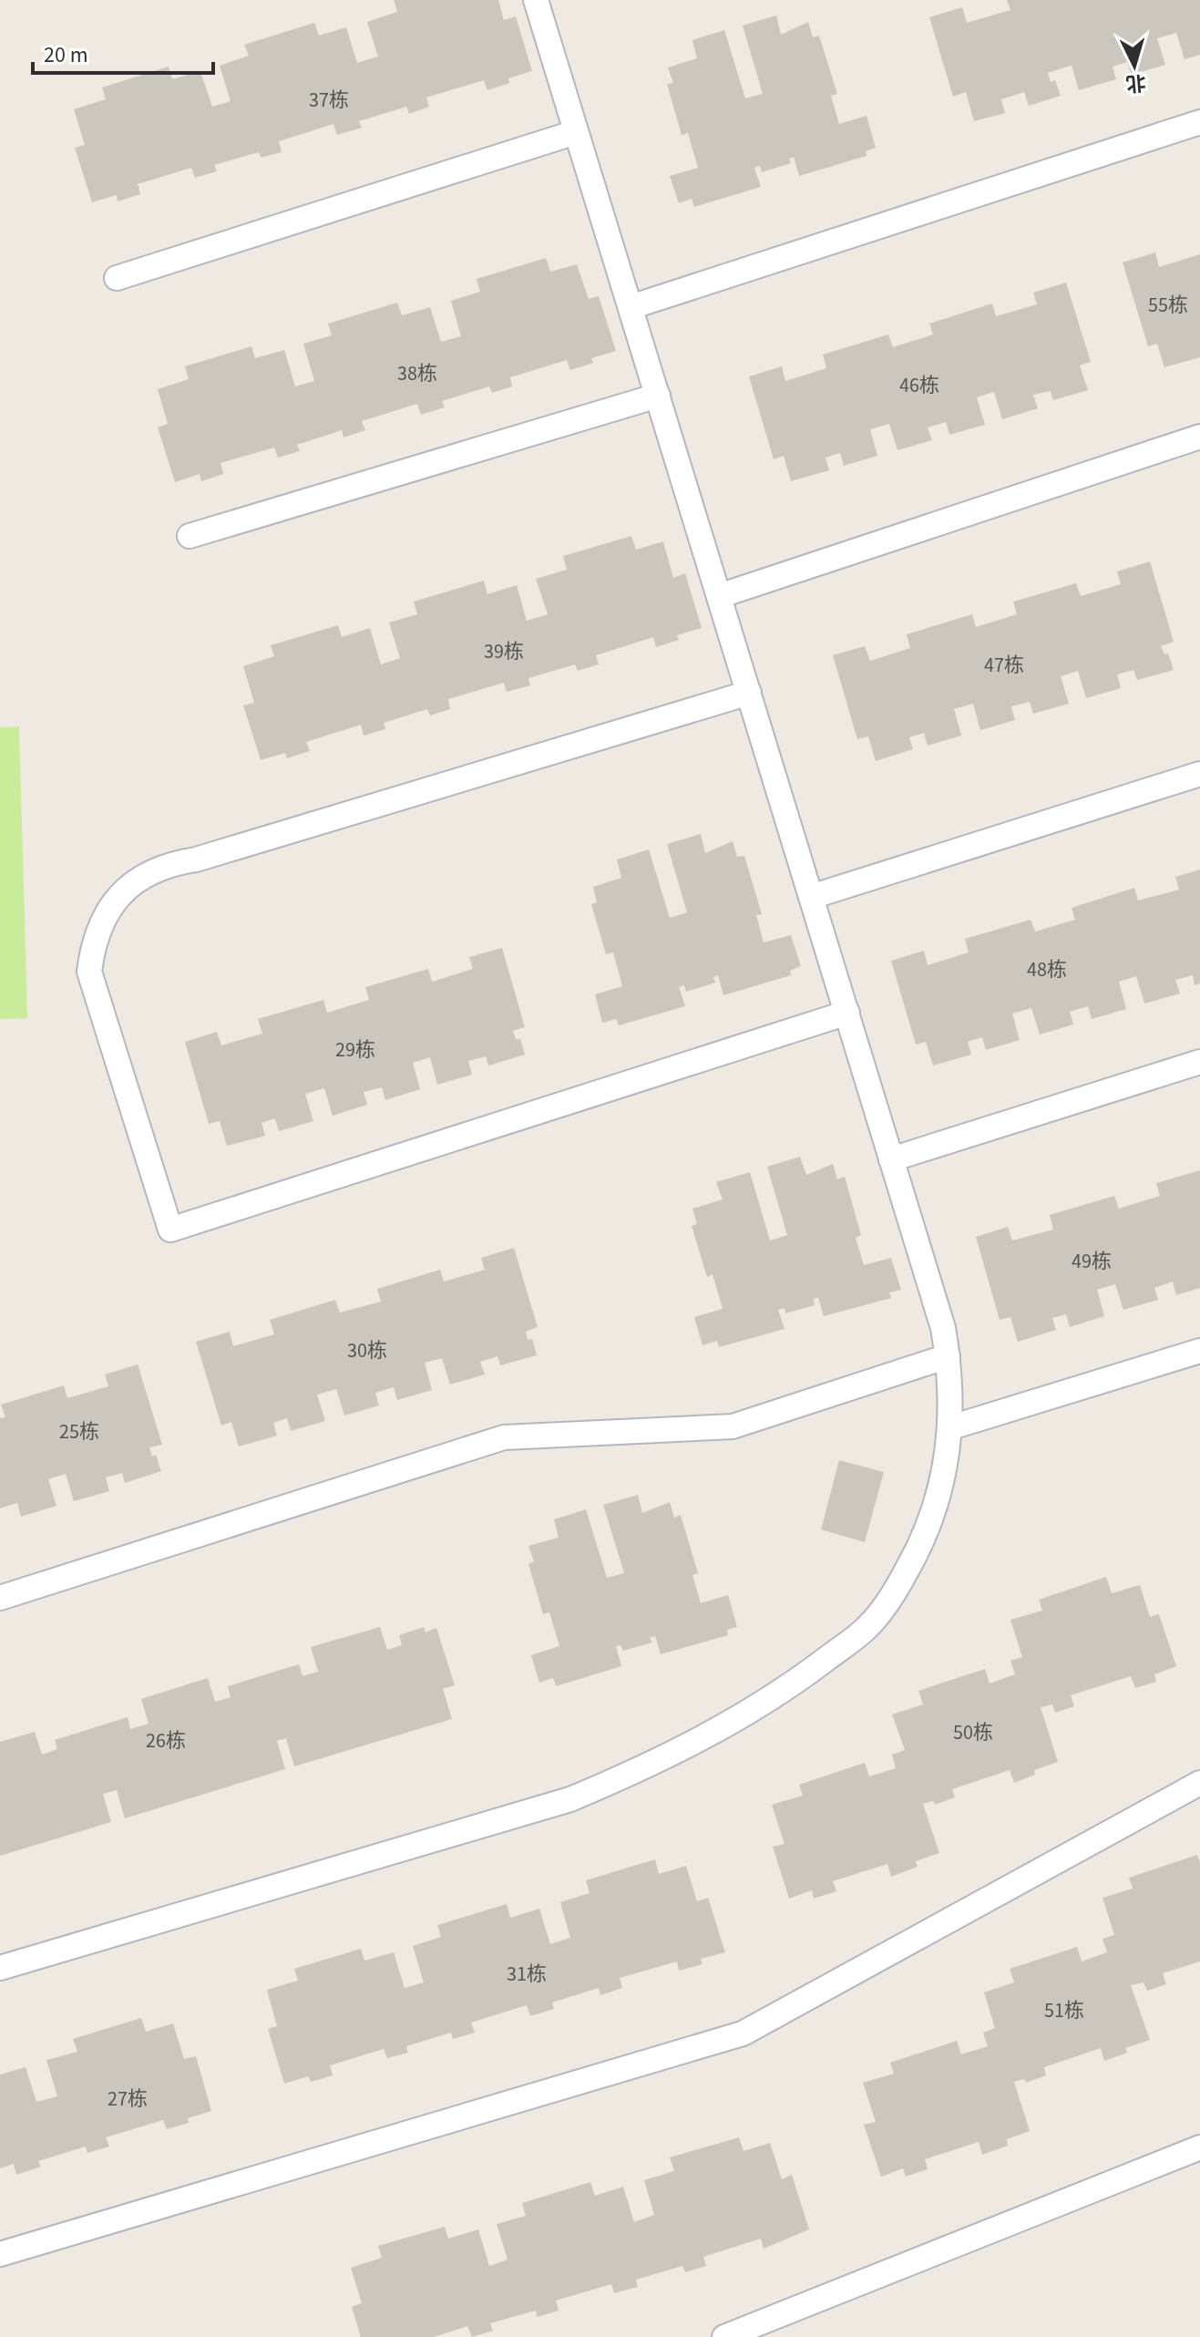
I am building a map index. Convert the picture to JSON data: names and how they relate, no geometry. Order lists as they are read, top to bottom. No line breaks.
{"house_numbers":["37栋","55栋","38栋","46栋","39栋","47栋","48栋","29栋","49栋","30栋","25栋","50栋","26栋","31栋","51栋","27栋"],"scale_bar":"20 m","north":"bottom"}
